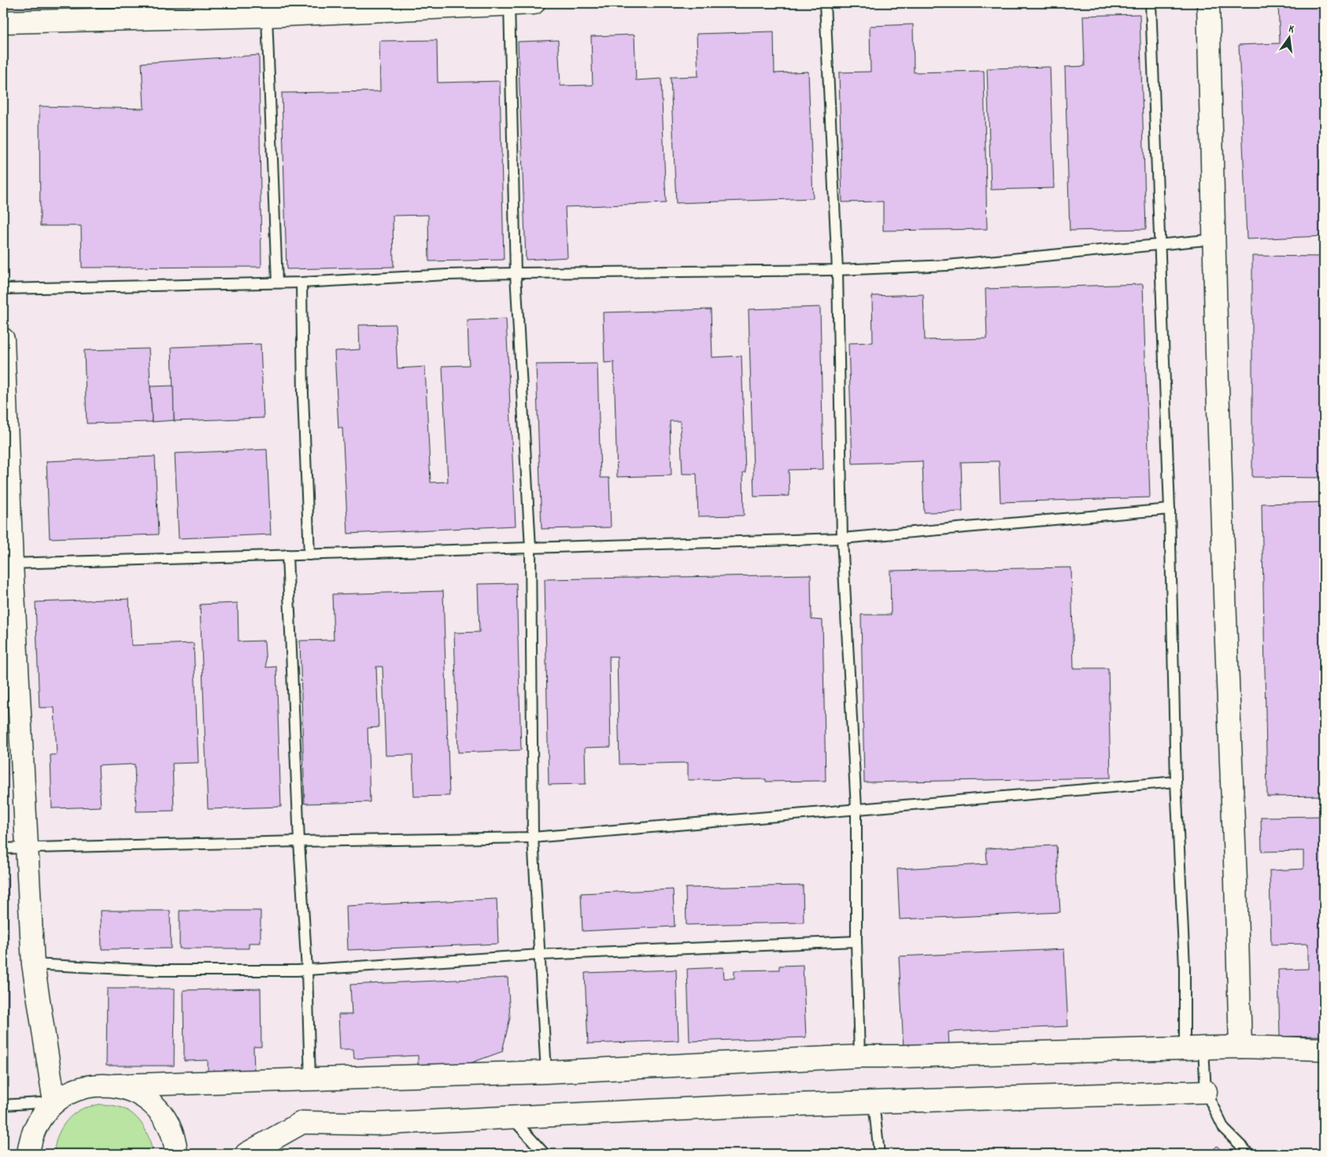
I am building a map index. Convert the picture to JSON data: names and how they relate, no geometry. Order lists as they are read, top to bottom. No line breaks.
{"north":"top"}
